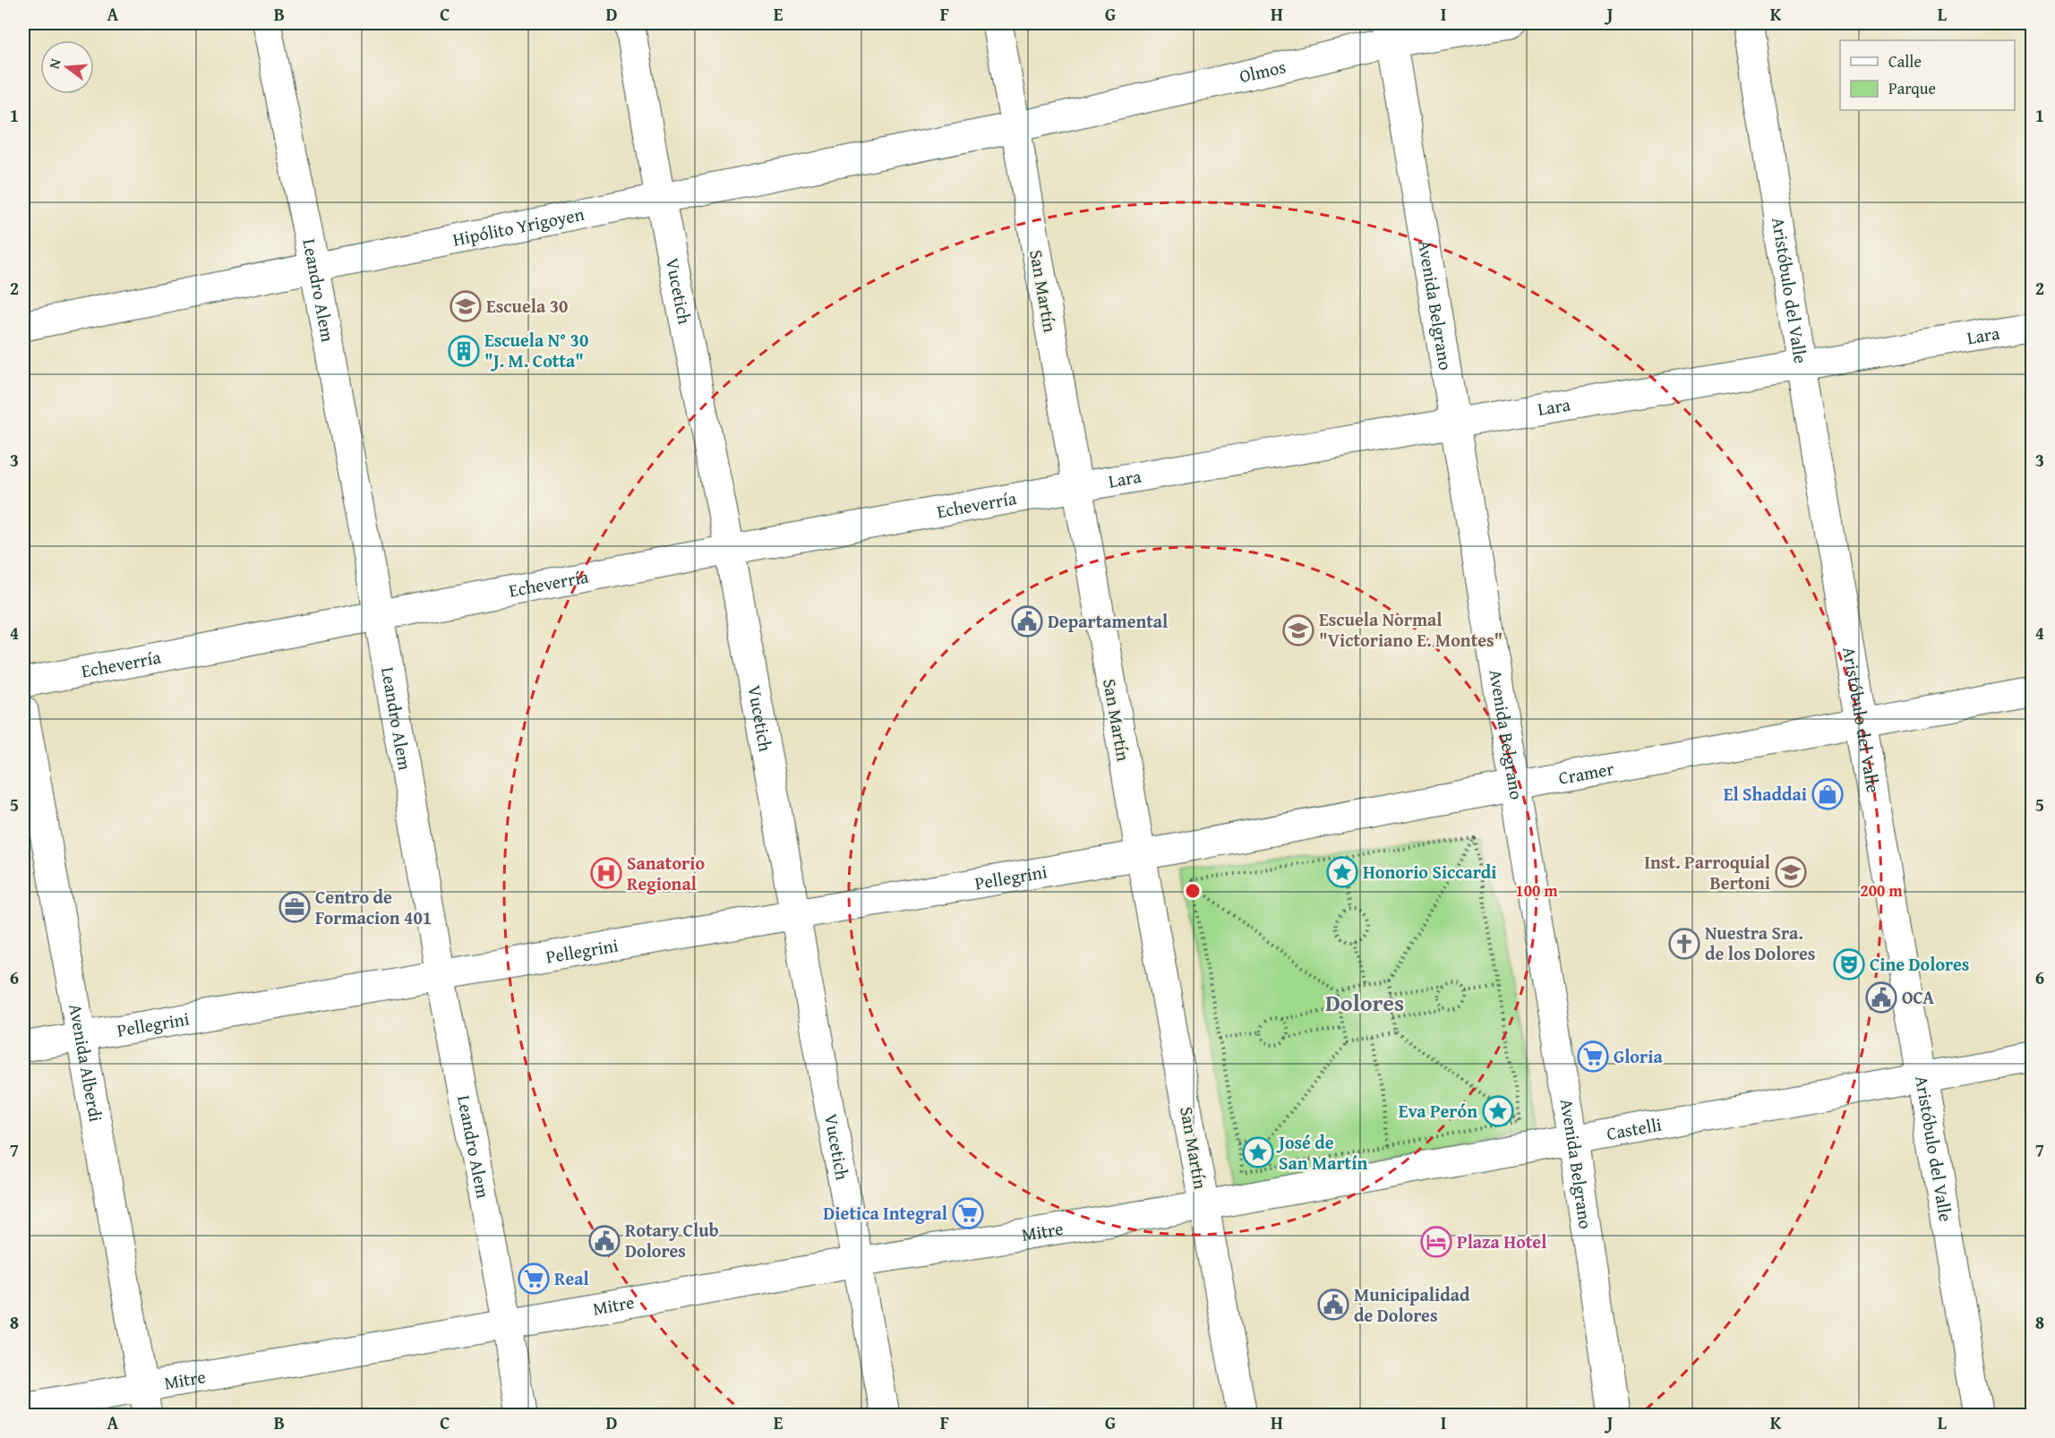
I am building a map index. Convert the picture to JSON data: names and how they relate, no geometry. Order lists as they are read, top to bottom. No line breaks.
{"streets":{"street":["Olmos","Hipólito Yrigoyen","Leandro Alem","Aristóbulo del Valle","Vucetich","San Martín","Avenida Belgrano","Lara","Echeverría","Cramer","Pellegrini","Avenida Alberdi","Castelli","Mitre"]},"crossings":[["Olmos","Hipólito Yrigoyen"],["Olmos","San Martín"],["Olmos","Avenida Belgrano"],["Hipólito Yrigoyen","Leandro Alem"],["Hipólito Yrigoyen","Vucetich"],["Hipólito Yrigoyen","San Martín"],["Leandro Alem","Echeverría"],["Leandro Alem","Pellegrini"],["Leandro Alem","Mitre"],["Aristóbulo del Valle","Lara"],["Aristóbulo del Valle","Cramer"],["Aristóbulo del Valle","Castelli"],["Vucetich","Echeverría"],["Vucetich","Pellegrini"],["Vucetich","Mitre"],["San Martín","Lara"],["San Martín","Echeverría"],["San Martín","Cramer"],["San Martín","Pellegrini"],["San Martín","Castelli"],["San Martín","Mitre"],["Avenida Belgrano","Lara"],["Avenida Belgrano","Cramer"],["Avenida Belgrano","Castelli"],["Lara","Echeverría"],["Cramer","Pellegrini"],["Pellegrini","Avenida Alberdi"],["Avenida Alberdi","Mitre"],["Castelli","Mitre"]],"districts":["Dolores"],"places":{"school or university":["Escuela 30","Escuela Normal \"Victoriano E. Montes\"","Inst. Parroquial Bertoni"],"building":["Escuela N° 30 \"J. M. Cotta\""],"public building":["Departamental","OCA","Rotary Club Dolores","Municipalidad de Dolores"],"shop":["El Shaddai"],"place":["Honorio Siccardi","Eva Perón","José de San Martín"],"hospital":["Sanatorio Regional"],"office":["Centro de Formacion 401"],"church":["Nuestra Sra. de los Dolores"],"theatre":["Cine Dolores"],"supermarket":["Gloria","Dietica Integral","Real"],"hotel":["Plaza Hotel"]},"legend":["Calle","Parque"],"north":"left","grid":{"columns":["A","B","C","D","E","F","G","H","I","J","K","L"],"rows":["1","2","3","4","5","6","7","8"]},"rings":["100 m","200 m"]}
